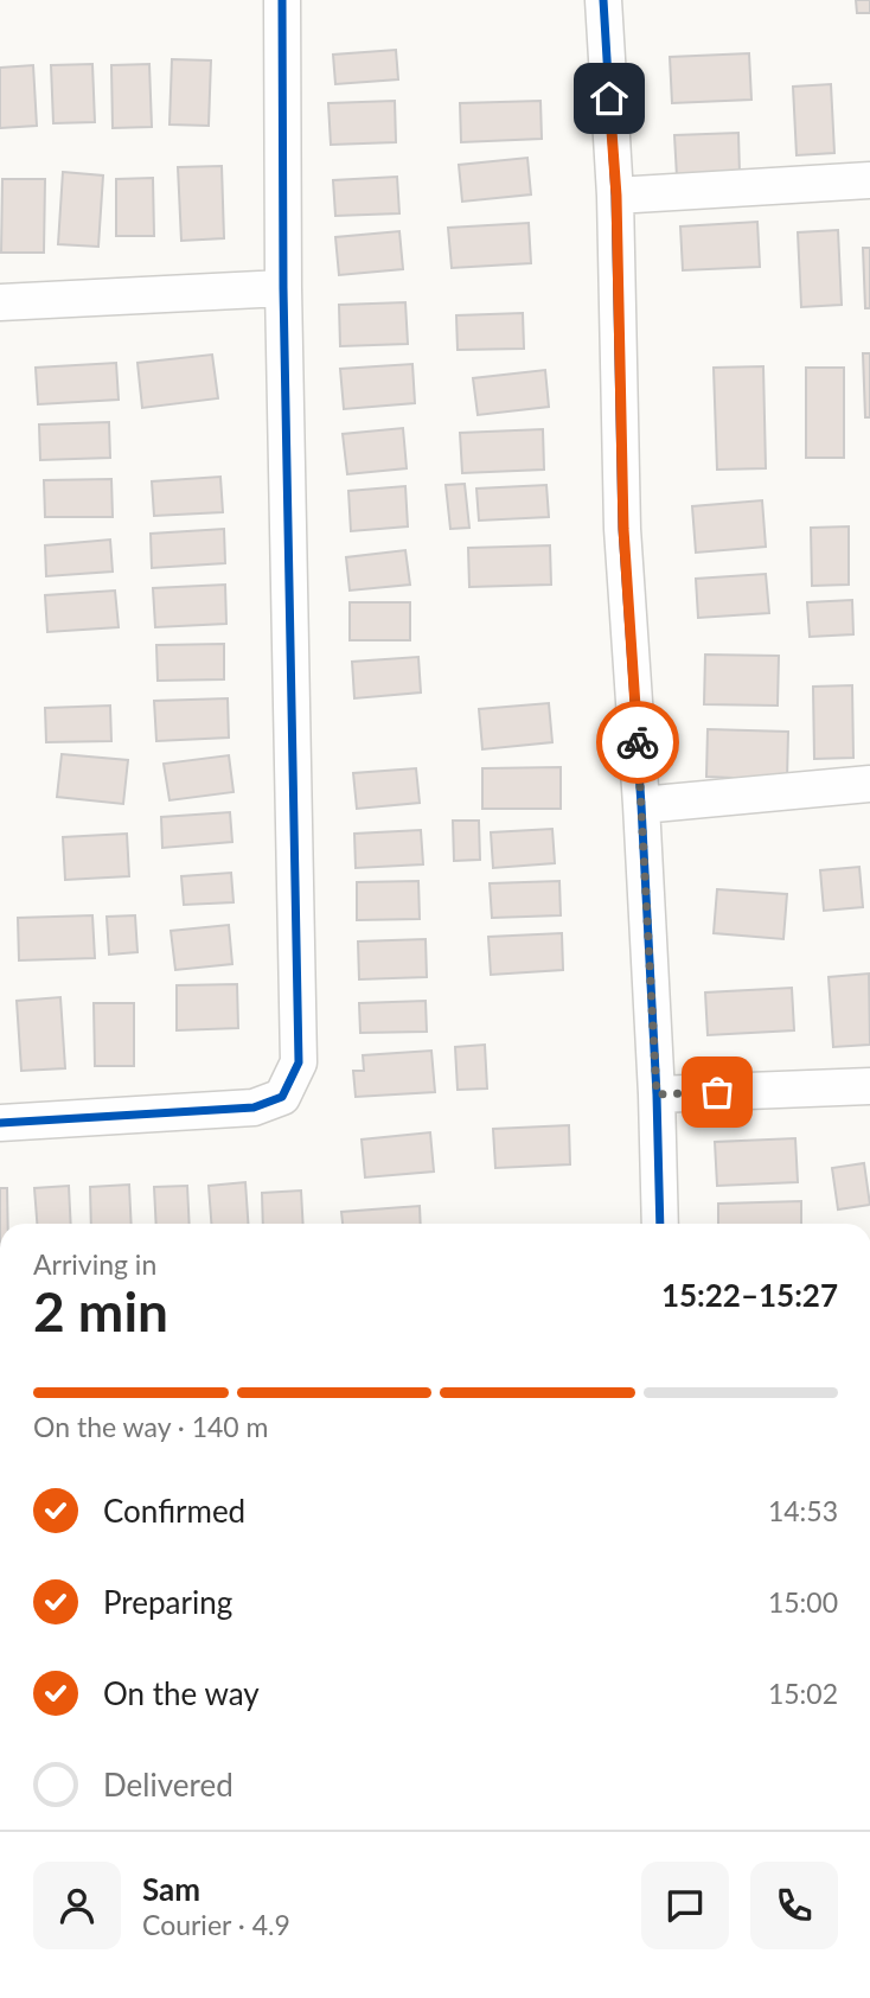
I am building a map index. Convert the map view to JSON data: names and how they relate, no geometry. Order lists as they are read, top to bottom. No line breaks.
{"page":{"heading":["2 min","Arriving in","15:22–15:27"],"panel":["Sam","Courier · 4.9"],"bar":"On the way · 140 m","list":[["Confirmed","14:53"],["Preparing","15:00"],["On the way","15:02"],"Delivered"]}}
